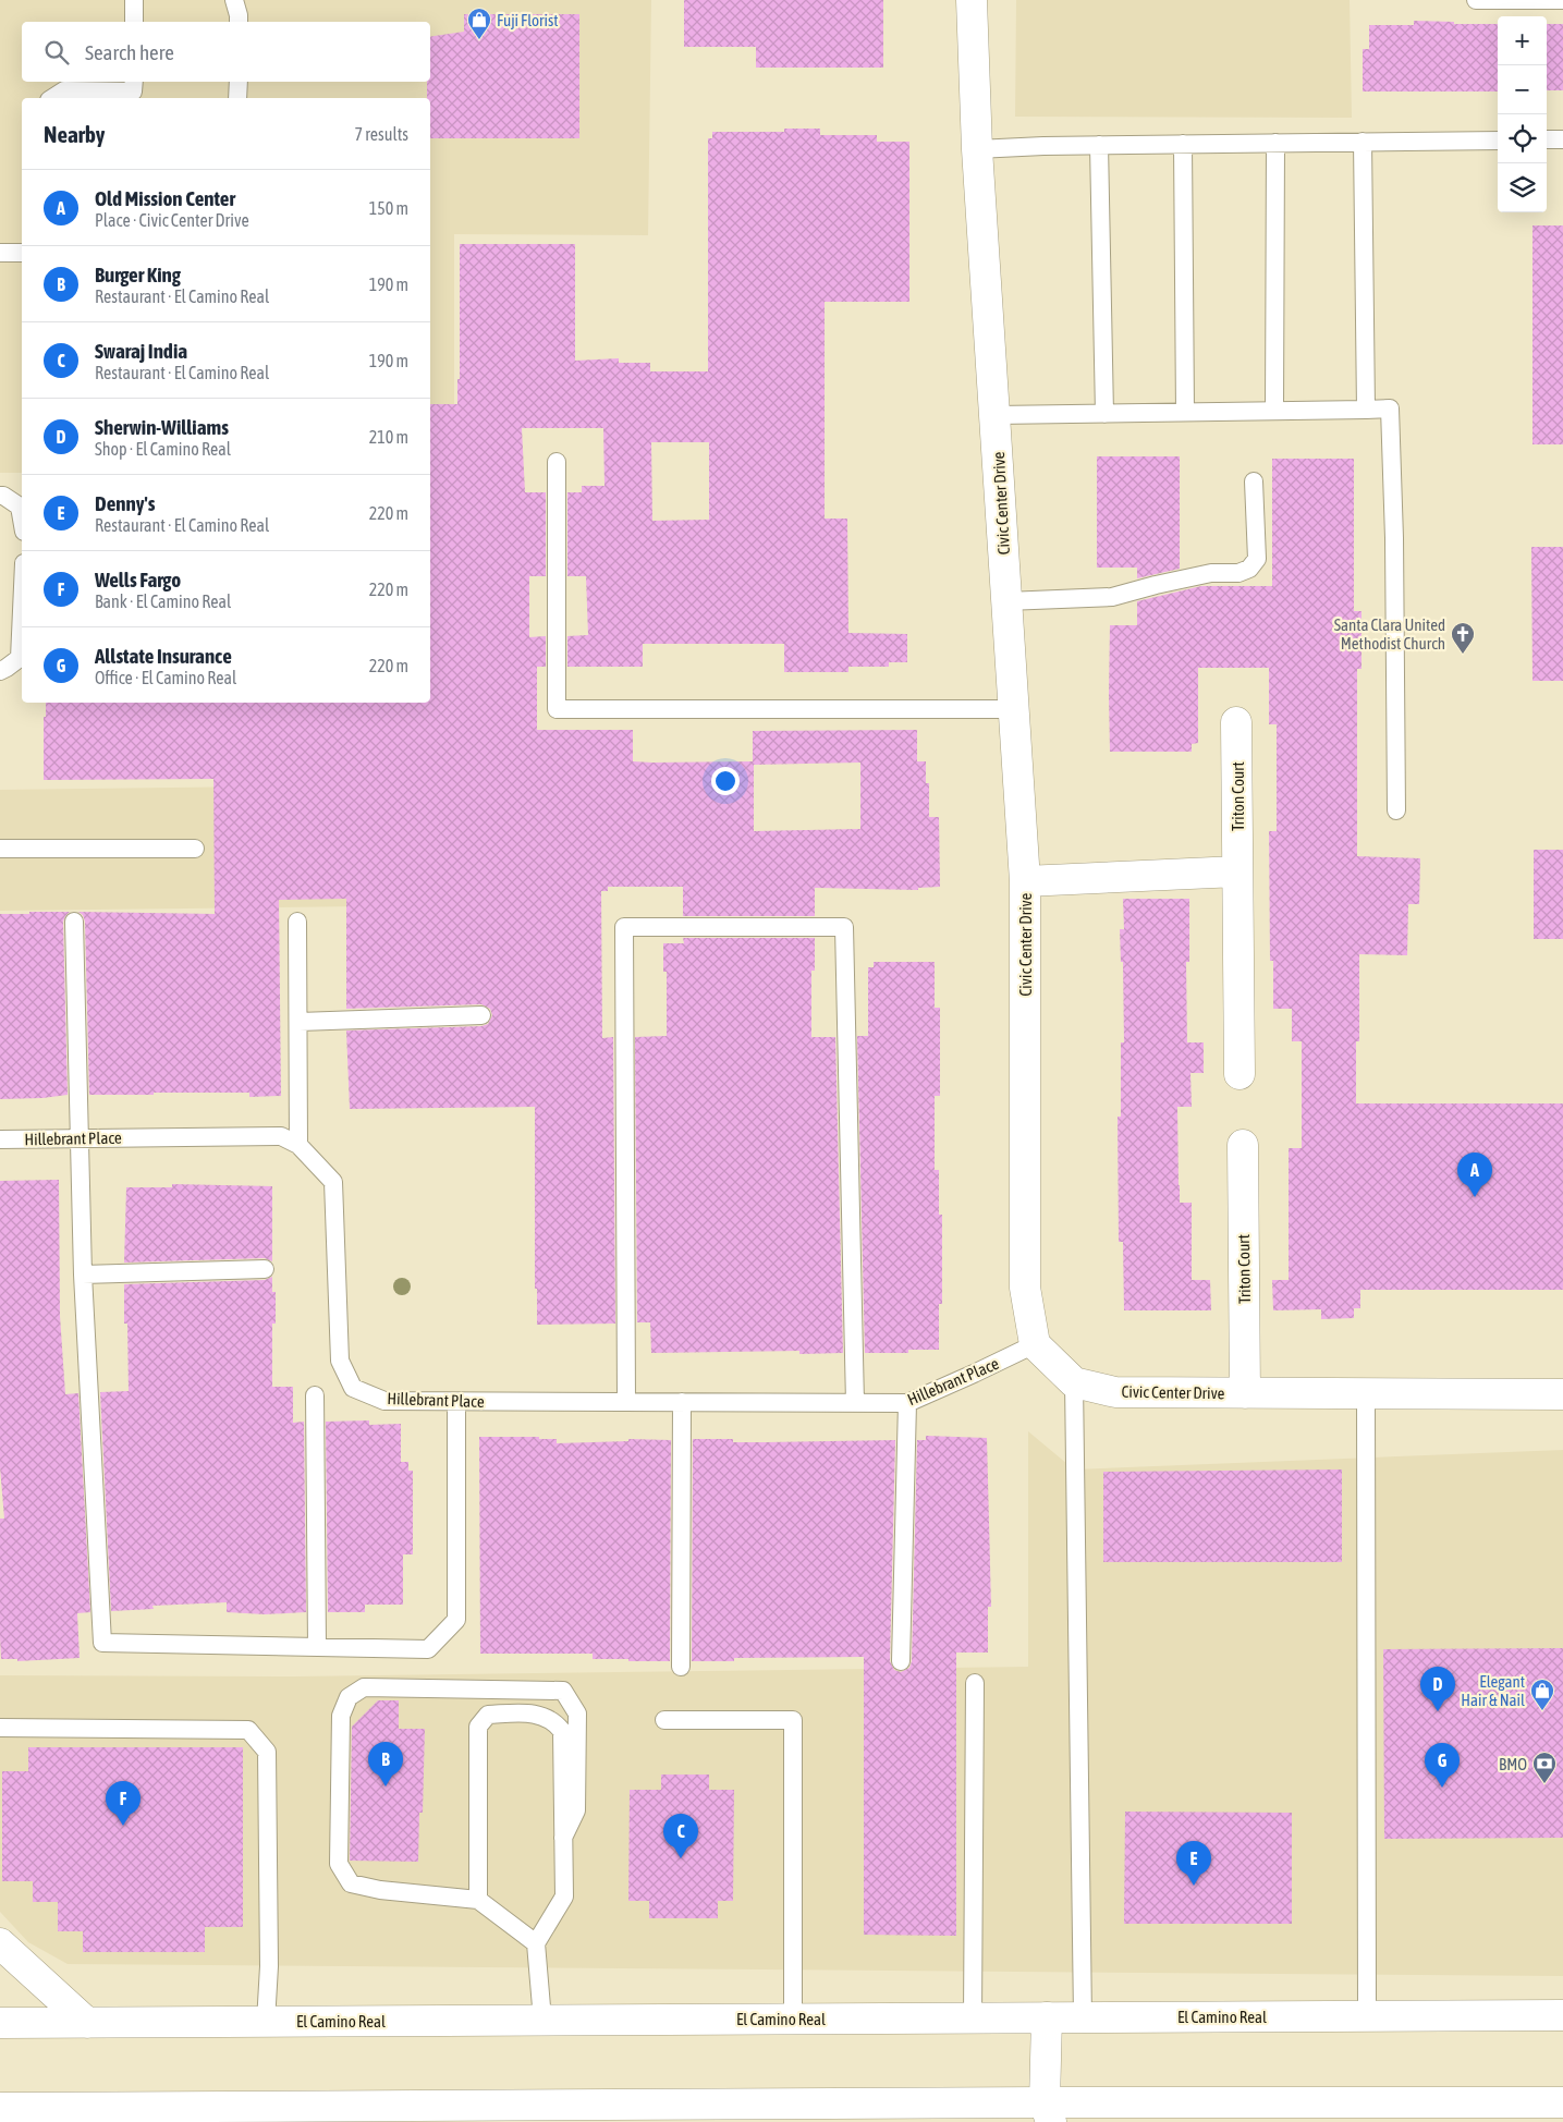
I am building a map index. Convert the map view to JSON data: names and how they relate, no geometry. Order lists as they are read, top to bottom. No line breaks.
{"streets":{"main road":["Civic Center Drive","Triton Court","El Camino Real"],"lane":["Hillebrant Place"]},"crossings":[["Civic Center Drive","Triton Court"],["Civic Center Drive","Hillebrant Place"]],"places":{"shop":["Fuji Florist","Elegant Hair & Nail"],"church":["Santa Clara United Methodist Church"],"bank":["BMO"]},"page":{"map_buttons":["+","−"],"search":"Search here","heading":["Nearby","7 results"],"list":[{"mark":"A","name":"Old Mission Center","note":"Place · Civic Center Drive","value":"150 m"},{"mark":"B","name":"Burger King","note":"Restaurant · El Camino Real","value":"190 m"},{"mark":"C","name":"Swaraj India","note":"Restaurant · El Camino Real","value":"190 m"},{"mark":"D","name":"Sherwin-Williams","note":"Shop · El Camino Real","value":"210 m"},{"mark":"E","name":"Denny's","note":"Restaurant · El Camino Real","value":"220 m"},{"mark":"F","name":"Wells Fargo","note":"Bank · El Camino Real","value":"220 m"},{"mark":"G","name":"Allstate Insurance","note":"Office · El Camino Real","value":"220 m"}],"pins":["A","D","B","G","F","C","E"]}}
